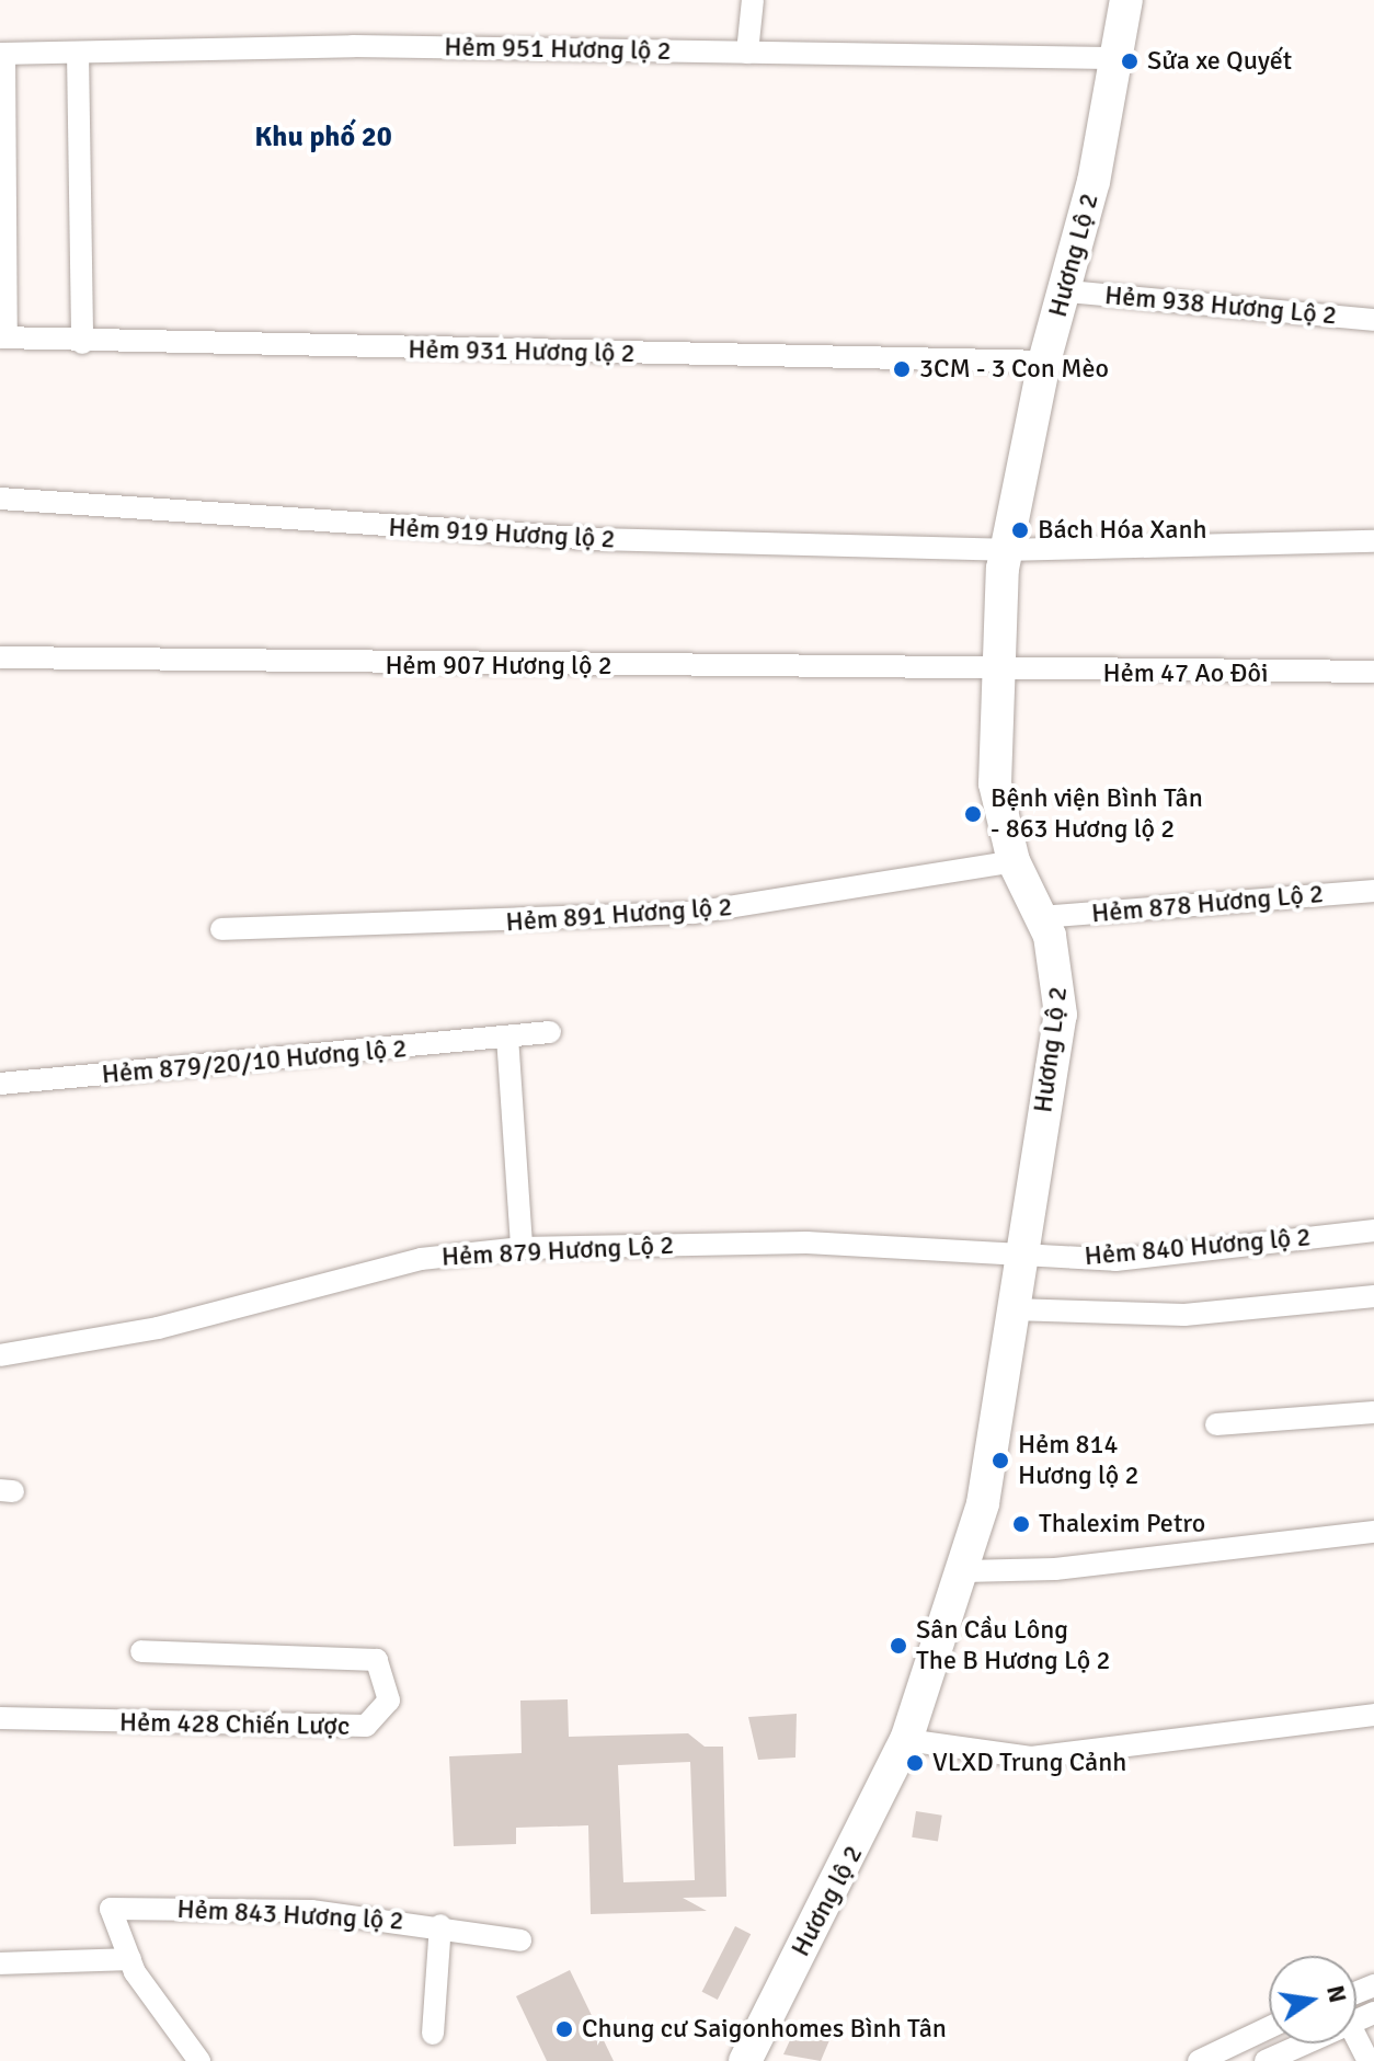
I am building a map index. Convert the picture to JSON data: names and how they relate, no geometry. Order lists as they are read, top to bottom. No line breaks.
{"streets":{"main road":["Hương Lộ 2","Hương lộ 2"],"street":["Hẻm 951 Hương lộ 2","Hẻm 938 Hương Lộ 2","Hẻm 931 Hương lộ 2","Hẻm 919 Hương lộ 2","Hẻm 907 Hương lộ 2","Hẻm 47 Ao Đôi","Hẻm 878 Hương Lộ 2","Hẻm 891 Hương lộ 2","Hẻm 879/20/10 Hương lộ 2","Hẻm 840 Hương lộ 2","Hẻm 879 Hương Lộ 2","Hẻm 428 Chiến Lược","Hẻm 843 Hương lộ 2"]},"crossings":[["Hẻm 951 Hương lộ 2","Hương Lộ 2"],["Hương Lộ 2","Hẻm 938 Hương Lộ 2"],["Hương Lộ 2","Hẻm 931 Hương lộ 2"],["Hương Lộ 2","Hẻm 919 Hương lộ 2"],["Hương Lộ 2","Hẻm 907 Hương lộ 2"],["Hương Lộ 2","Hẻm 47 Ao Đôi"],["Hương Lộ 2","Hẻm 878 Hương Lộ 2"],["Hương Lộ 2","Hẻm 891 Hương lộ 2"],["Hương Lộ 2","Hẻm 840 Hương lộ 2"],["Hương Lộ 2","Hẻm 879 Hương Lộ 2"],["Hương Lộ 2","Hương lộ 2"],["Hẻm 907 Hương lộ 2","Hẻm 47 Ao Đôi"],["Hẻm 840 Hương lộ 2","Hẻm 879 Hương Lộ 2"]],"districts":["Khu phố 20"],"places":["Sửa xe Quyết","3CM - 3 Con Mèo","Bách Hóa Xanh","Bệnh viện Bình Tân - 863 Hương lộ 2","Hẻm 814 Hương lộ 2","Thalexim Petro","Sân Cầu Lông The B Hương Lộ 2","VLXD Trung Cảnh","Chung cư Saigonhomes Bình Tân"],"north":"right"}
